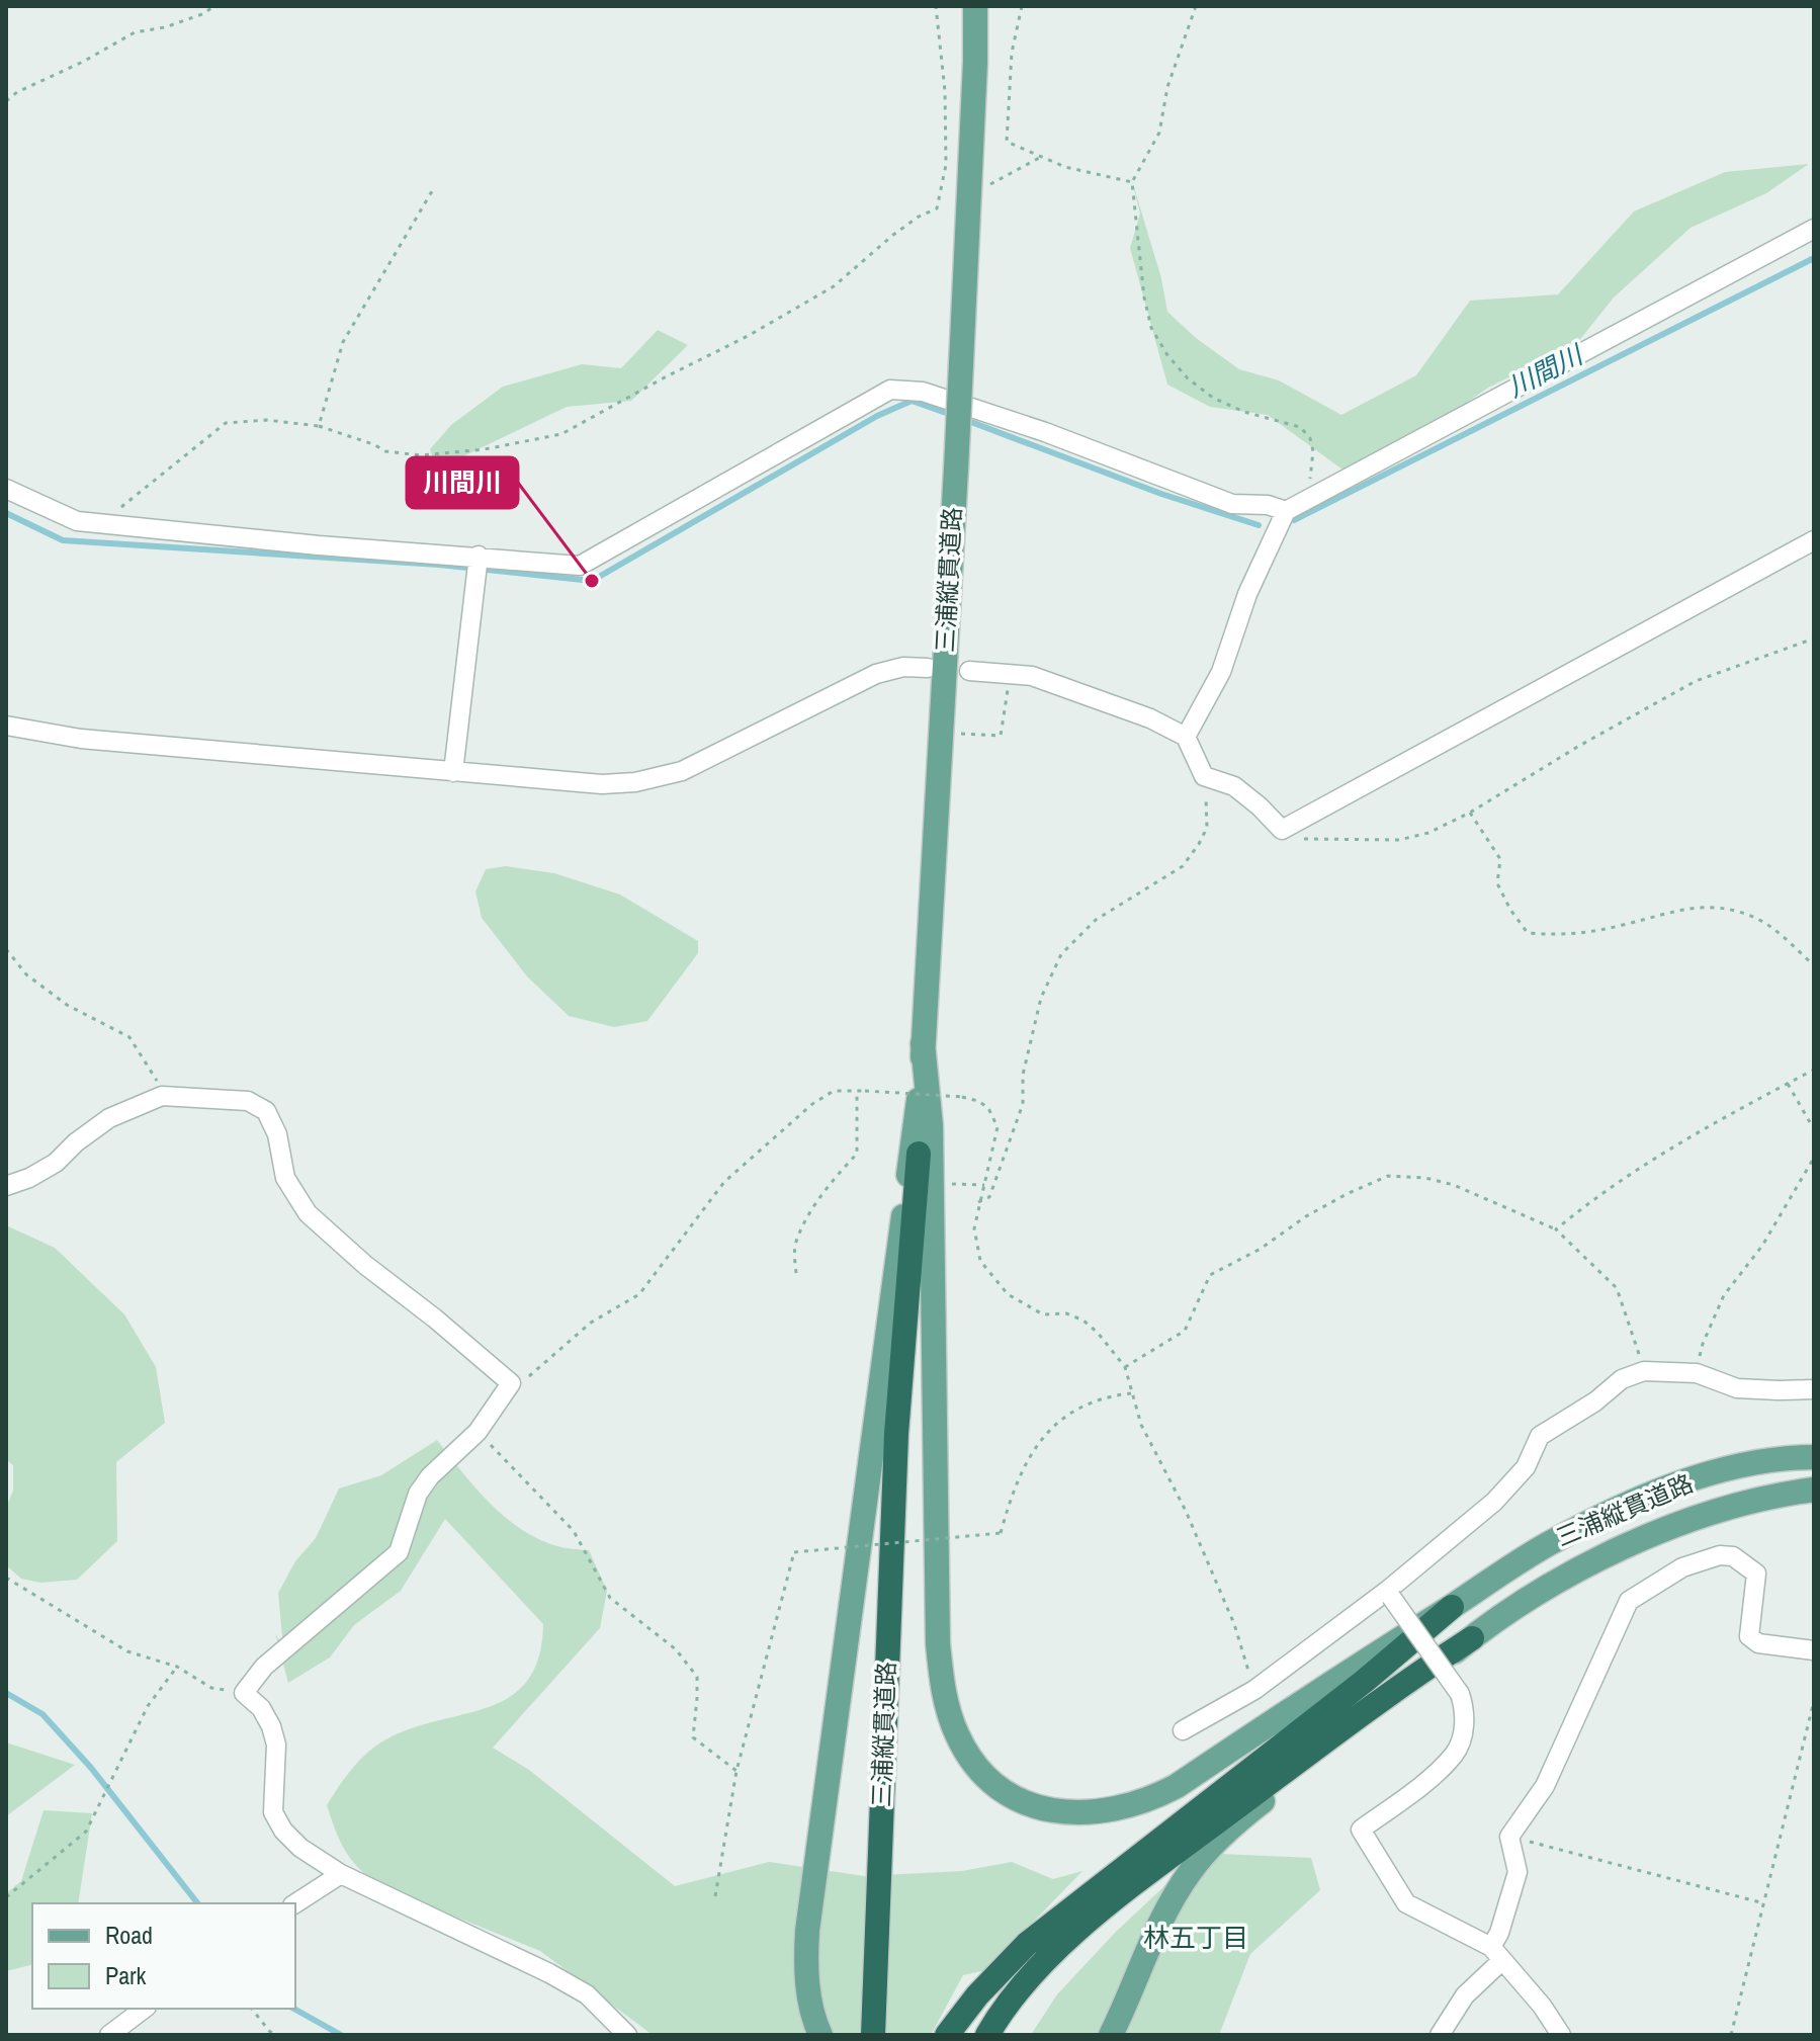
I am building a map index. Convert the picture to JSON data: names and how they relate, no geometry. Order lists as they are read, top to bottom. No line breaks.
{"streets":{"highway":["三浦縦貫道路"]},"districts":["林五丁目"],"water":["川間川"],"places":["川間川"],"legend":["Road","Park"]}
